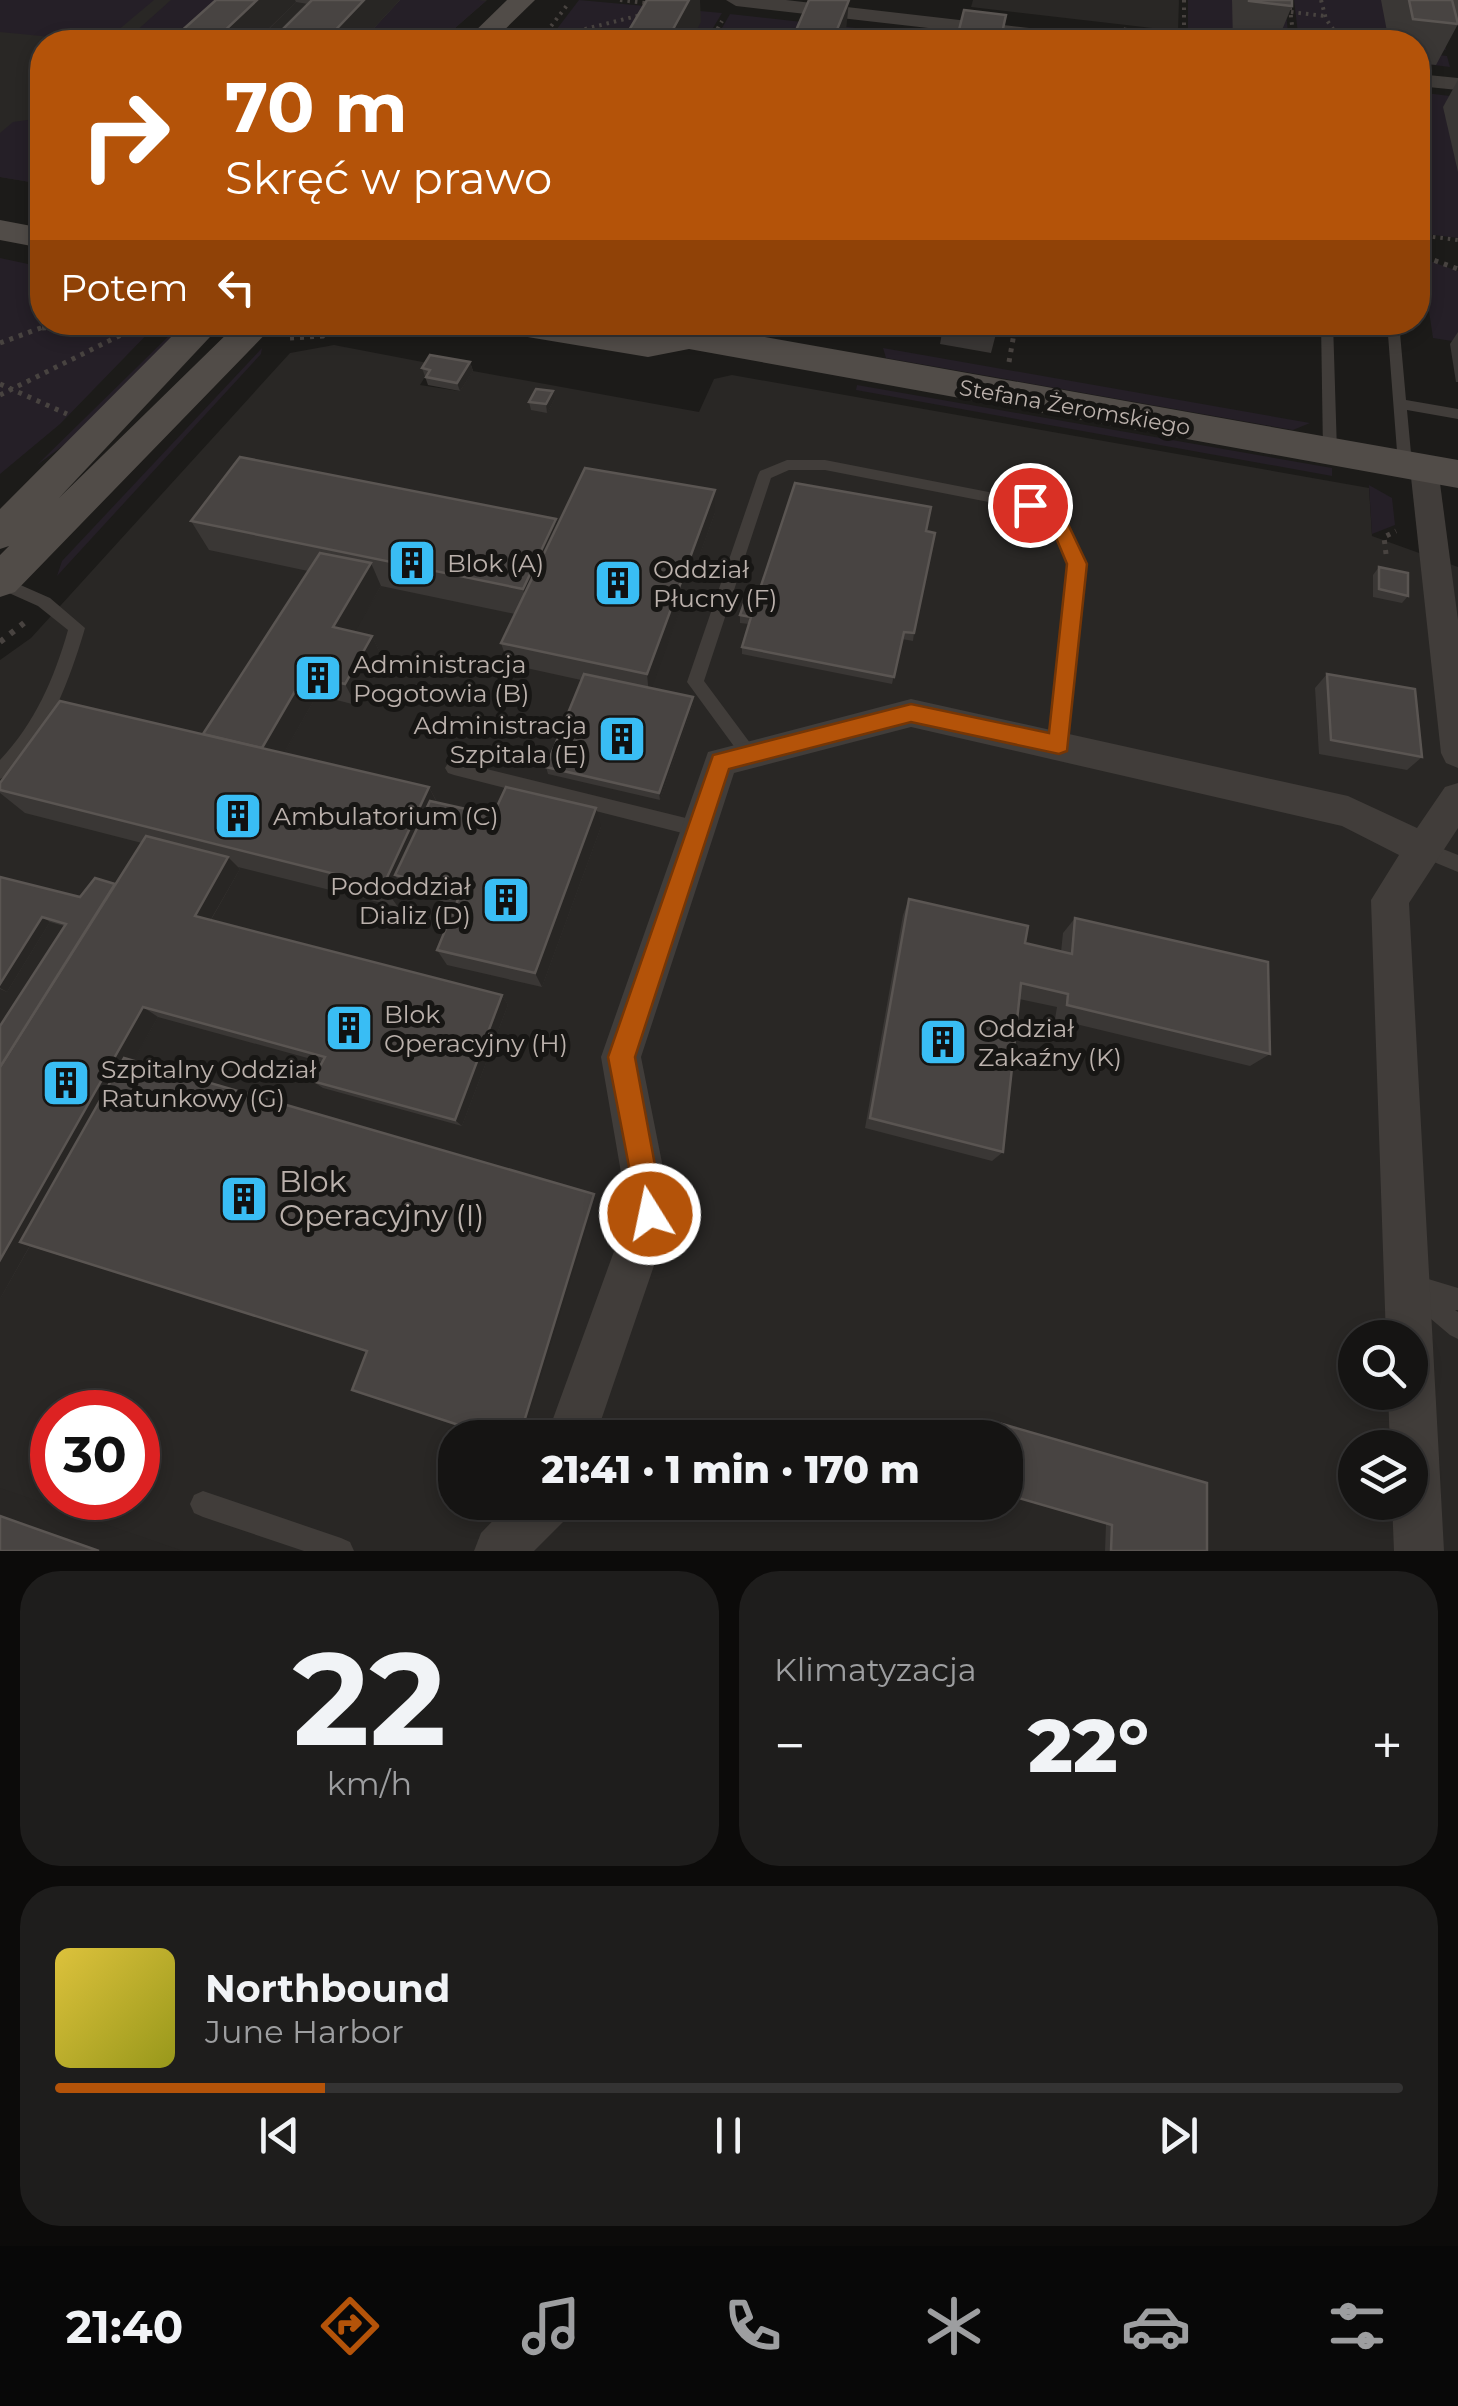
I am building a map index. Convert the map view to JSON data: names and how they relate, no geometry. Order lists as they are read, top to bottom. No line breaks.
{"streets":{"street":["Stefana Żeromskiego"]},"places":{"building":["Blok (A)","Oddział Płucny (F)","Administracja Pogotowia (B)","Administracja Szpitala (E)","Ambulatorium (C)","Pododdział Dializ (D)","Blok Operacyjny (H)","Oddział Zakaźny (K)","Szpitalny Oddział Ratunkowy (G)","Blok Operacyjny (I)"]},"page":{"turn":["70 m","Skręć w prawo"],"then":"Potem","limit":"30","trip":"21:41 · 1 min · 170 m","tile":[["22","km/h"],"Klimatyzacja"],"heat":["−","22°","+"],"song":["Northbound","June Harbor"],"tabs":"21:40"}}
